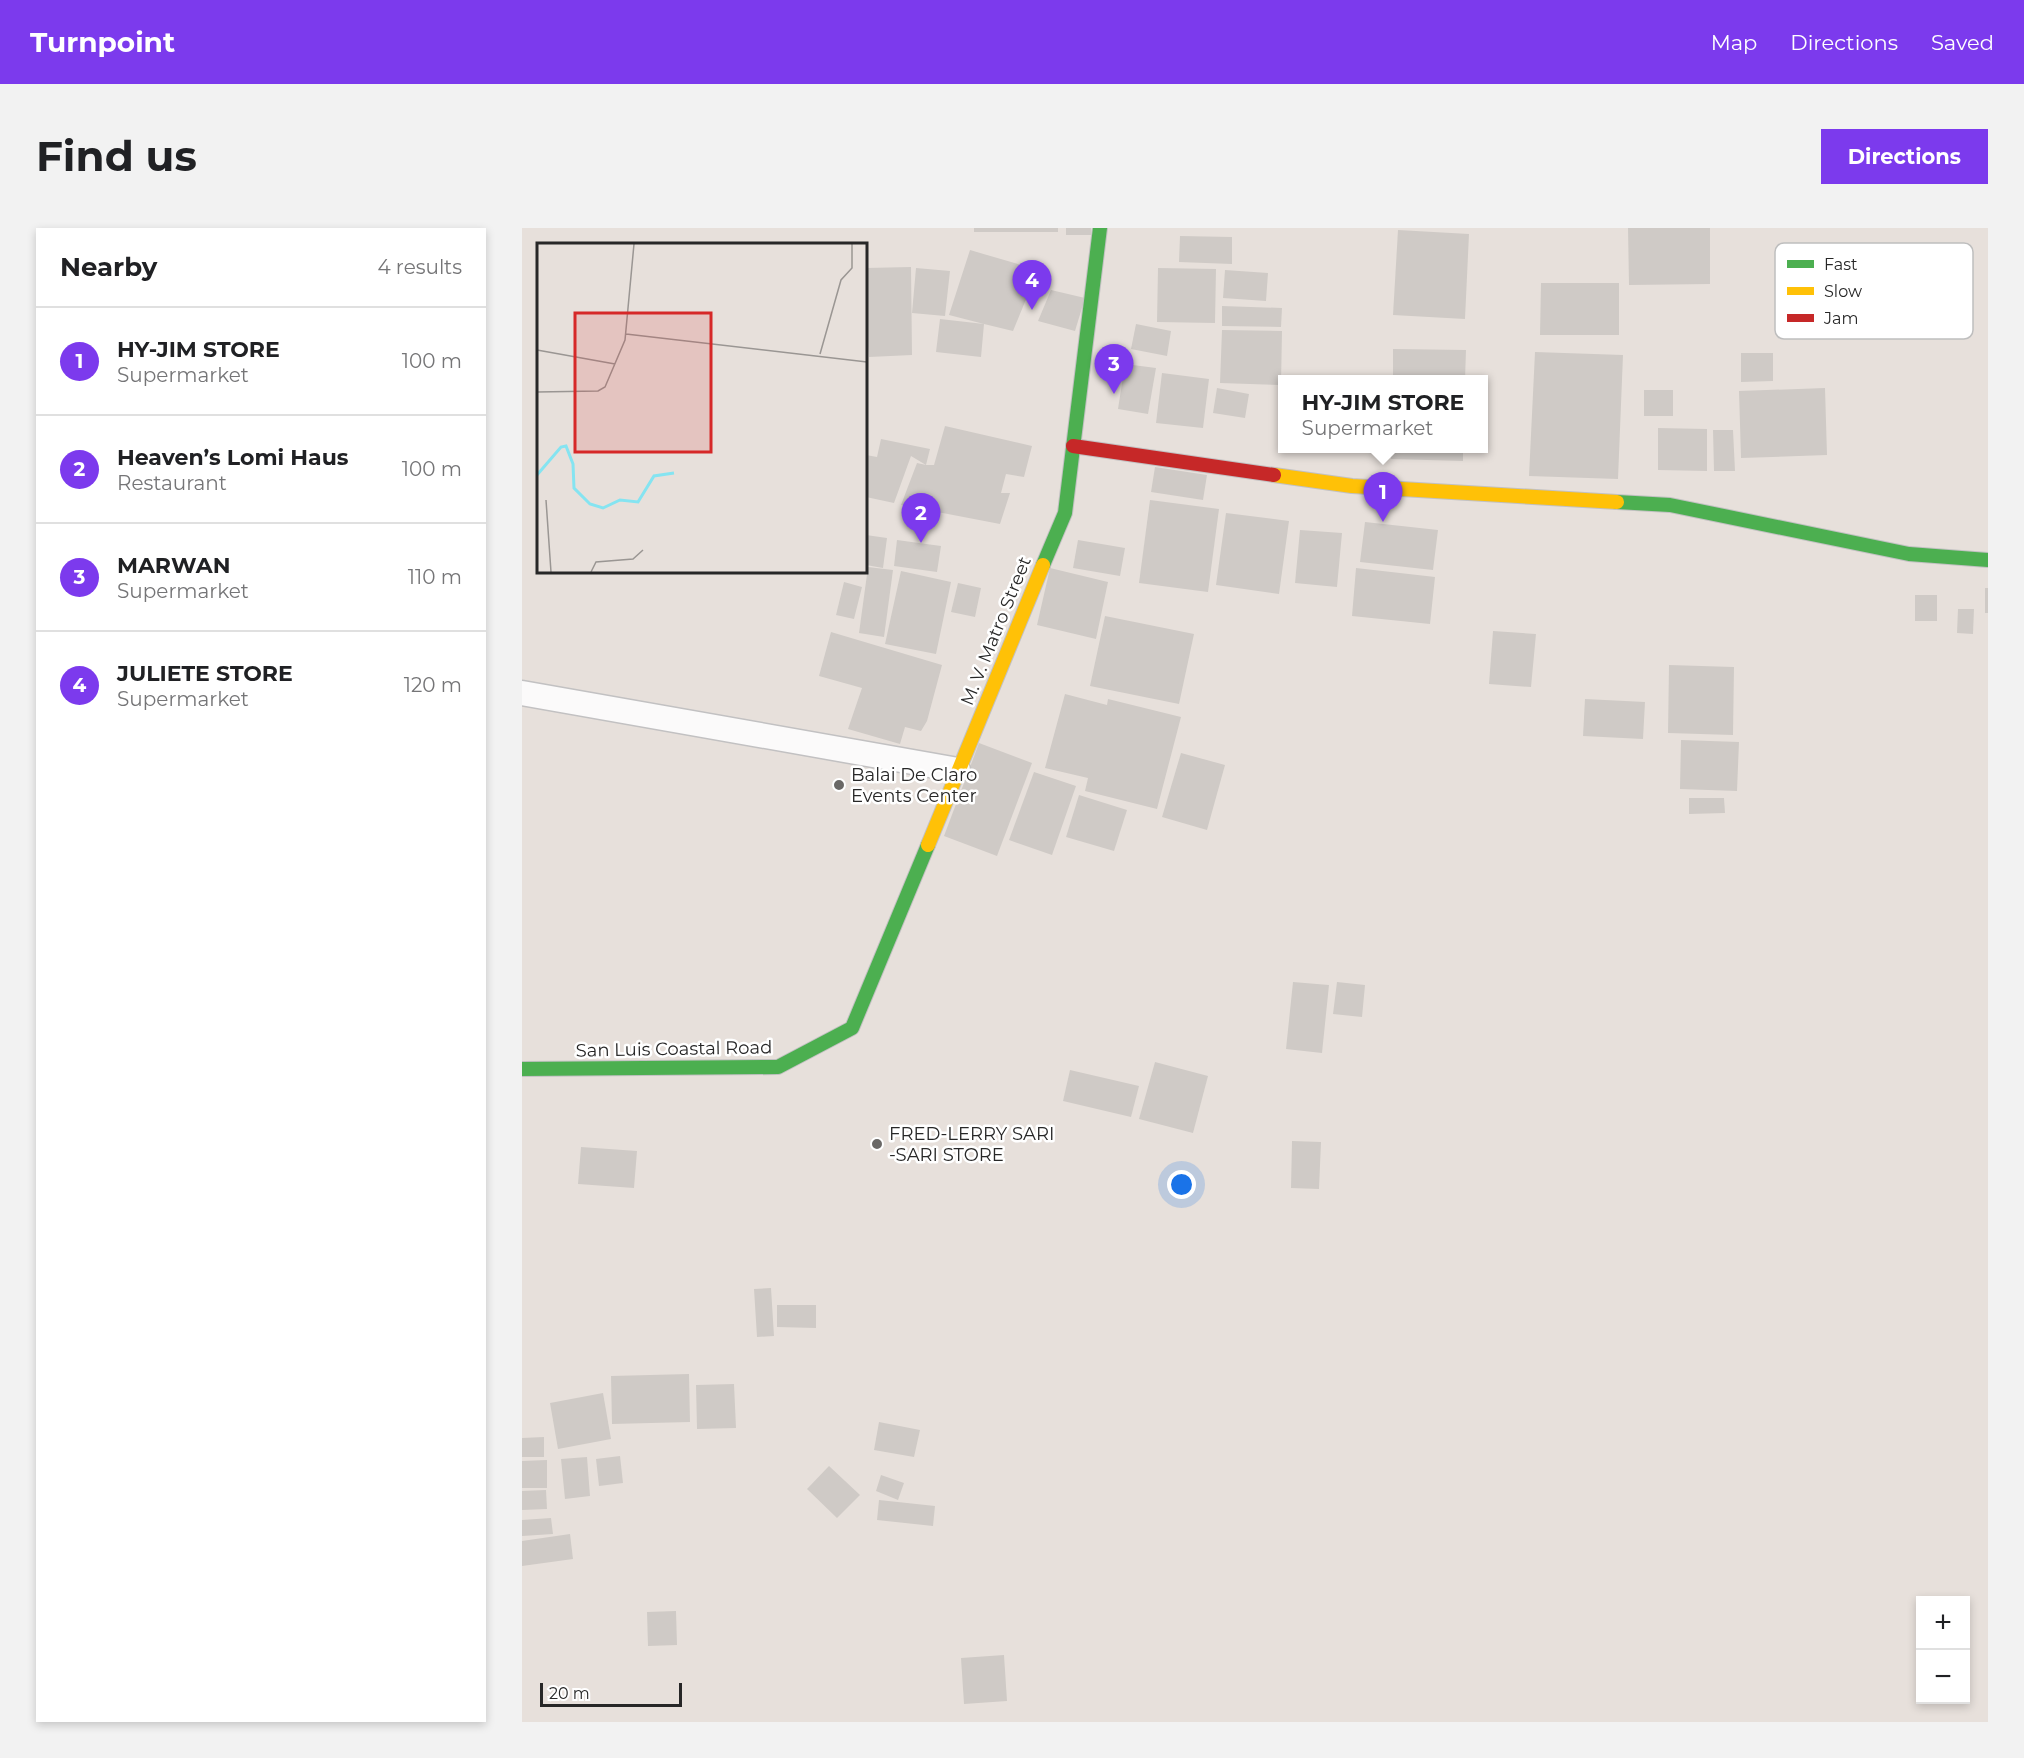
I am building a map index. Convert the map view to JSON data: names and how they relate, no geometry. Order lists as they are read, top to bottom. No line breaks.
{"streets":{"street":["M. V. Matro Street","San Luis Coastal Road"]},"crossings":[["M. V. Matro Street","San Luis Coastal Road"]],"places":["Balai De Claro Events Center","FRED-LERRY SARI -SARI STORE"],"legend":["Fast","Slow","Jam"],"scale_bar":"20 m","page":{"header":"Turnpoint","nav":["Map","Directions","Saved"],"buttons":"Directions","title":"Find us","heading":["Nearby","4 results"],"pins":["4","3","1","2"],"list":[{"mark":"1","name":"HY-JIM STORE","note":"Supermarket","value":"100 m"},{"mark":"2","name":"Heaven’s Lomi Haus","note":"Restaurant","value":"100 m"},{"mark":"3","name":"MARWAN","note":"Supermarket","value":"110 m"},{"mark":"4","name":"JULIETE STORE","note":"Supermarket","value":"120 m"}],"popup":["HY-JIM STORE","Supermarket"],"map_buttons":["+","−"],"scale":"20 m"}}
